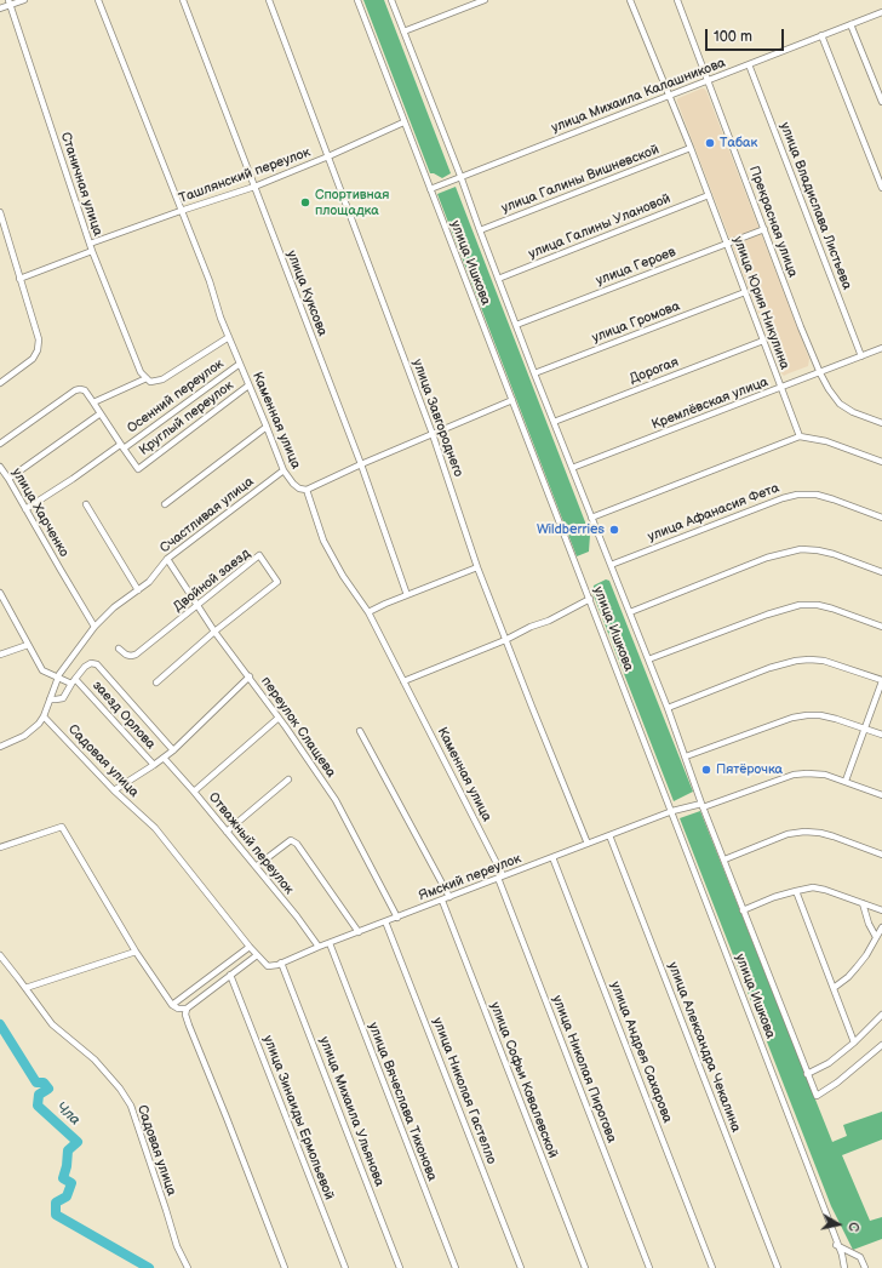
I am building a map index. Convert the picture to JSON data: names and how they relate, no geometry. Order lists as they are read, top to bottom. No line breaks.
{"streets":{"street":["улица Михаила Калашникова","Ташлянский переулок","улица Галины Вишневской","Станичная улица","улица Владислава Листьева","Прекрасная улица","улица Галины Улановой","улица Ишкова","улица Героев","улица Куксова","улица Юрия Никулина","улица Громова","Дорогая","Осенний переулок","Кремлёвская улица","Круглый переулок","улица Завгороднего","Каменная улица","улица Харченко","улица Афанасия Фета","Счастливая улица","Двойной заезд","заезд Орлова","переулок Слащева","Садовая улица","Отважный переулок","Ямский переулок","улица Александра Чекалина","улица Андрея Сахарова","улица Николая Пирогова","улица Софьи Ковалевской","улица Николая Гастелло","улица Вячеслава Тихонова","улица Михаила Ульянова","улица Зинаиды Ермольевой"]},"crossings":[["улица Михаила Калашникова","улица Владислава Листьева"],["улица Михаила Калашникова","Прекрасная улица"],["улица Михаила Калашникова","улица Ишкова"],["улица Михаила Калашникова","улица Юрия Никулина"],["Ташлянский переулок","Станичная улица"],["Ташлянский переулок","улица Ишкова"],["Ташлянский переулок","улица Куксова"],["Ташлянский переулок","улица Завгороднего"],["Ташлянский переулок","Каменная улица"],["улица Галины Вишневской","улица Ишкова"],["улица Галины Вишневской","улица Юрия Никулина"],["улица Владислава Листьева","Кремлёвская улица"],["Прекрасная улица","улица Героев"],["Прекрасная улица","Кремлёвская улица"],["улица Галины Улановой","улица Ишкова"],["улица Галины Улановой","улица Юрия Никулина"],["улица Ишкова","улица Героев"],["улица Ишкова","улица Громова"],["улица Ишкова","Дорогая"],["улица Ишкова","Кремлёвская улица"],["улица Ишкова","улица Афанасия Фета"],["улица Ишкова","Ямский переулок"],["улица Героев","улица Юрия Никулина"],["улица Юрия Никулина","улица Громова"],["улица Юрия Никулина","Дорогая"],["улица Юрия Никулина","Кремлёвская улица"],["Осенний переулок","Круглый переулок"],["Осенний переулок","Каменная улица"],["Круглый переулок","Каменная улица"],["улица Завгороднего","Ямский переулок"],["Каменная улица","Счастливая улица"],["Каменная улица","Ямский переулок"],["Каменная улица","улица Николая Пирогова"],["улица Харченко","Счастливая улица"],["Счастливая улица","переулок Слащева"],["Счастливая улица","Садовая улица"],["Двойной заезд","переулок Слащева"],["переулок Слащева","Ямский переулок"],["Садовая улица","Ямский переулок"],["Садовая улица","улица Михаила Ульянова"],["Отважный переулок","Ямский переулок"],["Ямский переулок","улица Александра Чекалина"],["Ямский переулок","улица Андрея Сахарова"],["Ямский переулок","улица Николая Пирогова"],["Ямский переулок","улица Софьи Ковалевской"],["Ямский переулок","улица Николая Гастелло"],["Ямский переулок","улица Вячеслава Тихонова"],["Ямский переулок","улица Михаила Ульянова"]],"water":["Чла"],"places":["Табак","Спортивная площадка","Wildberries","Пятёрочка"],"scale_bar":"100 m","north":"right"}
